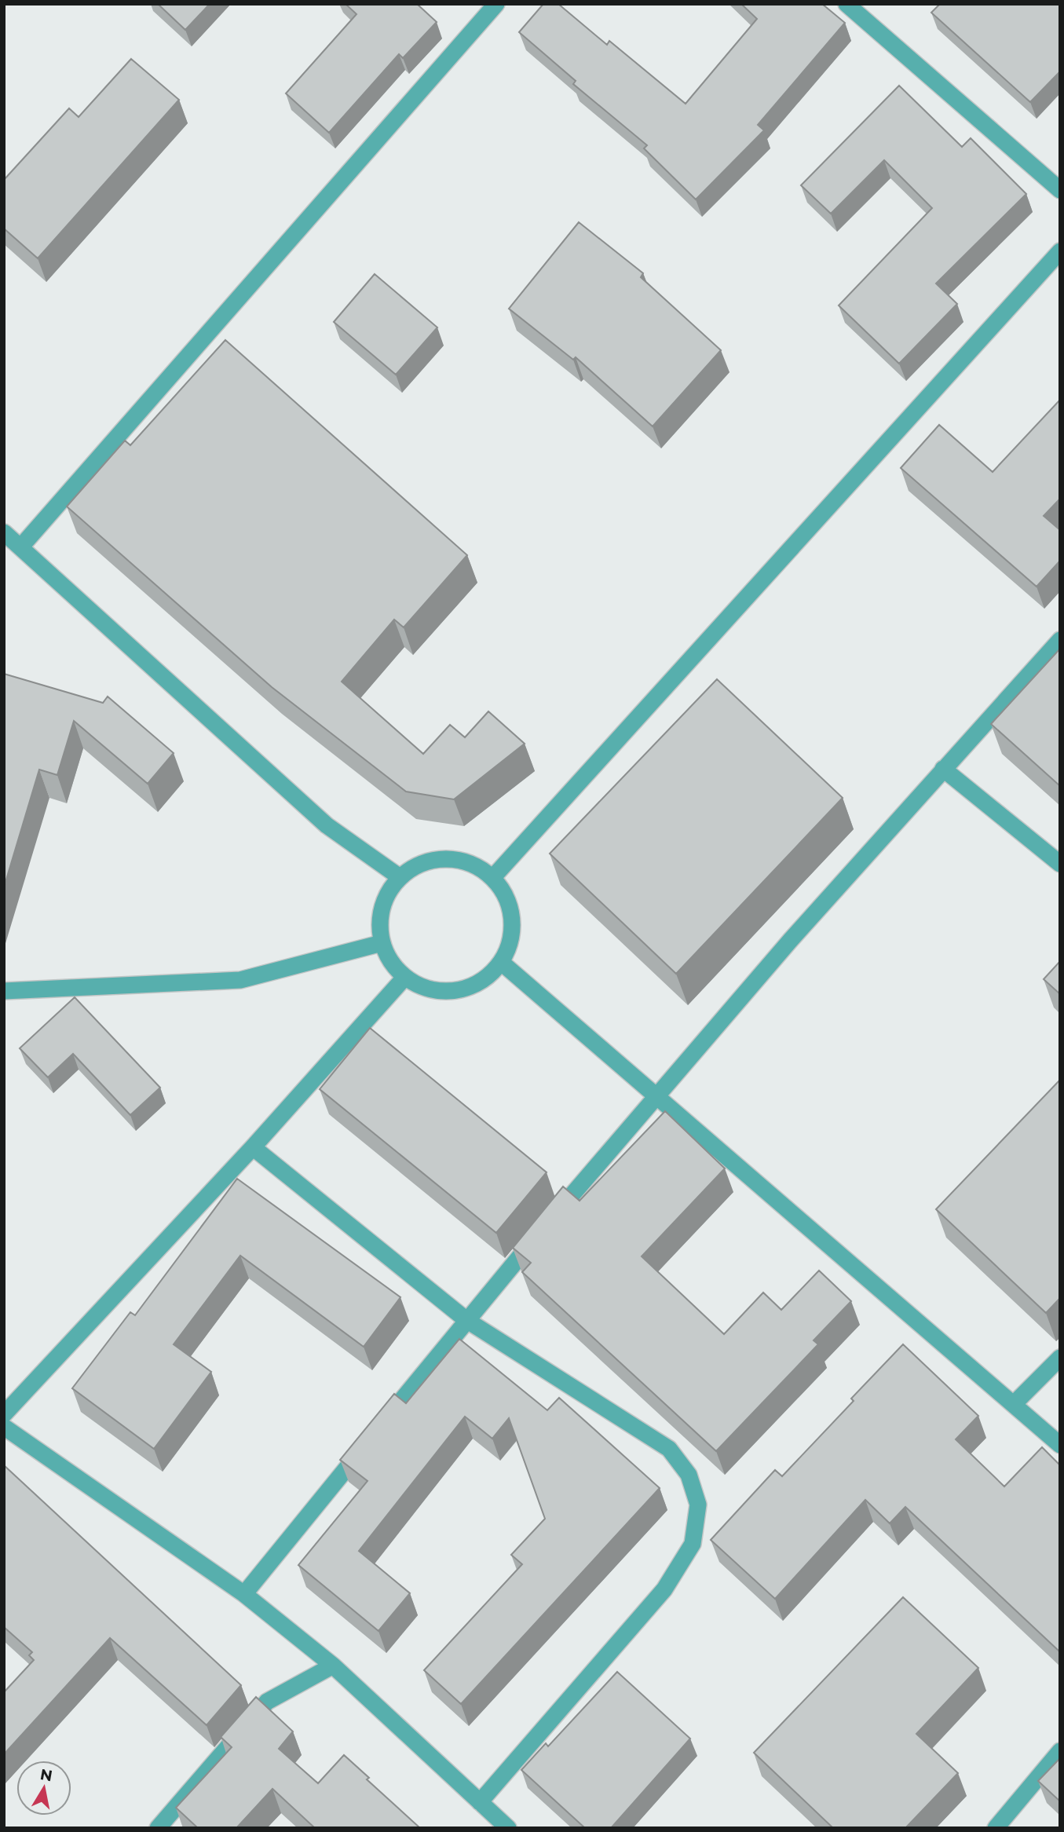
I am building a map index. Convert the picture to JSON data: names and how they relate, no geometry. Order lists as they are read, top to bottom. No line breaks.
{"north":"top"}
